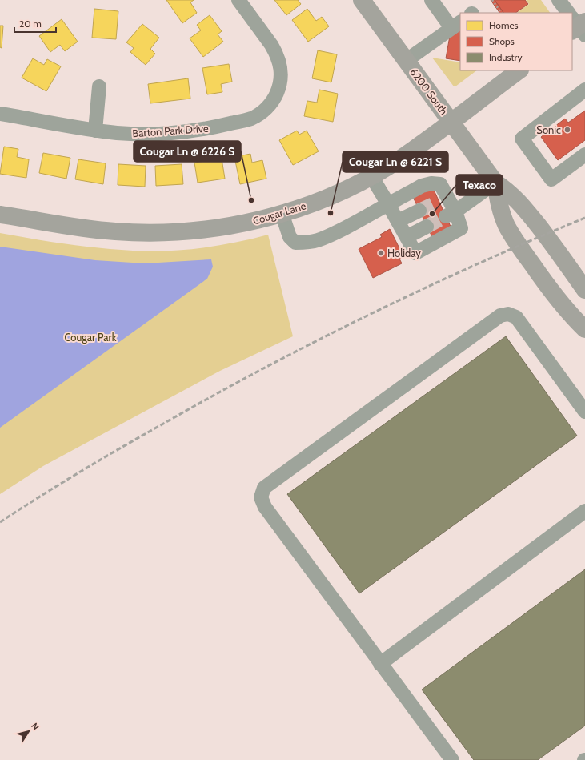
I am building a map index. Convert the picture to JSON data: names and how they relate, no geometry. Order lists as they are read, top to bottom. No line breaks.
{"streets":{"main road":["6200 South","Cougar Lane"],"street":["Barton Park Drive"]},"crossings":[["6200 South","Cougar Lane"]],"parks":["Cougar Park"],"places":["Sonic","Cougar Ln @ 6226 S","Cougar Ln @ 6221 S","Texaco","Holiday"],"legend":["Homes","Shops","Industry"],"scale_bar":"20 m","north":"top right"}
